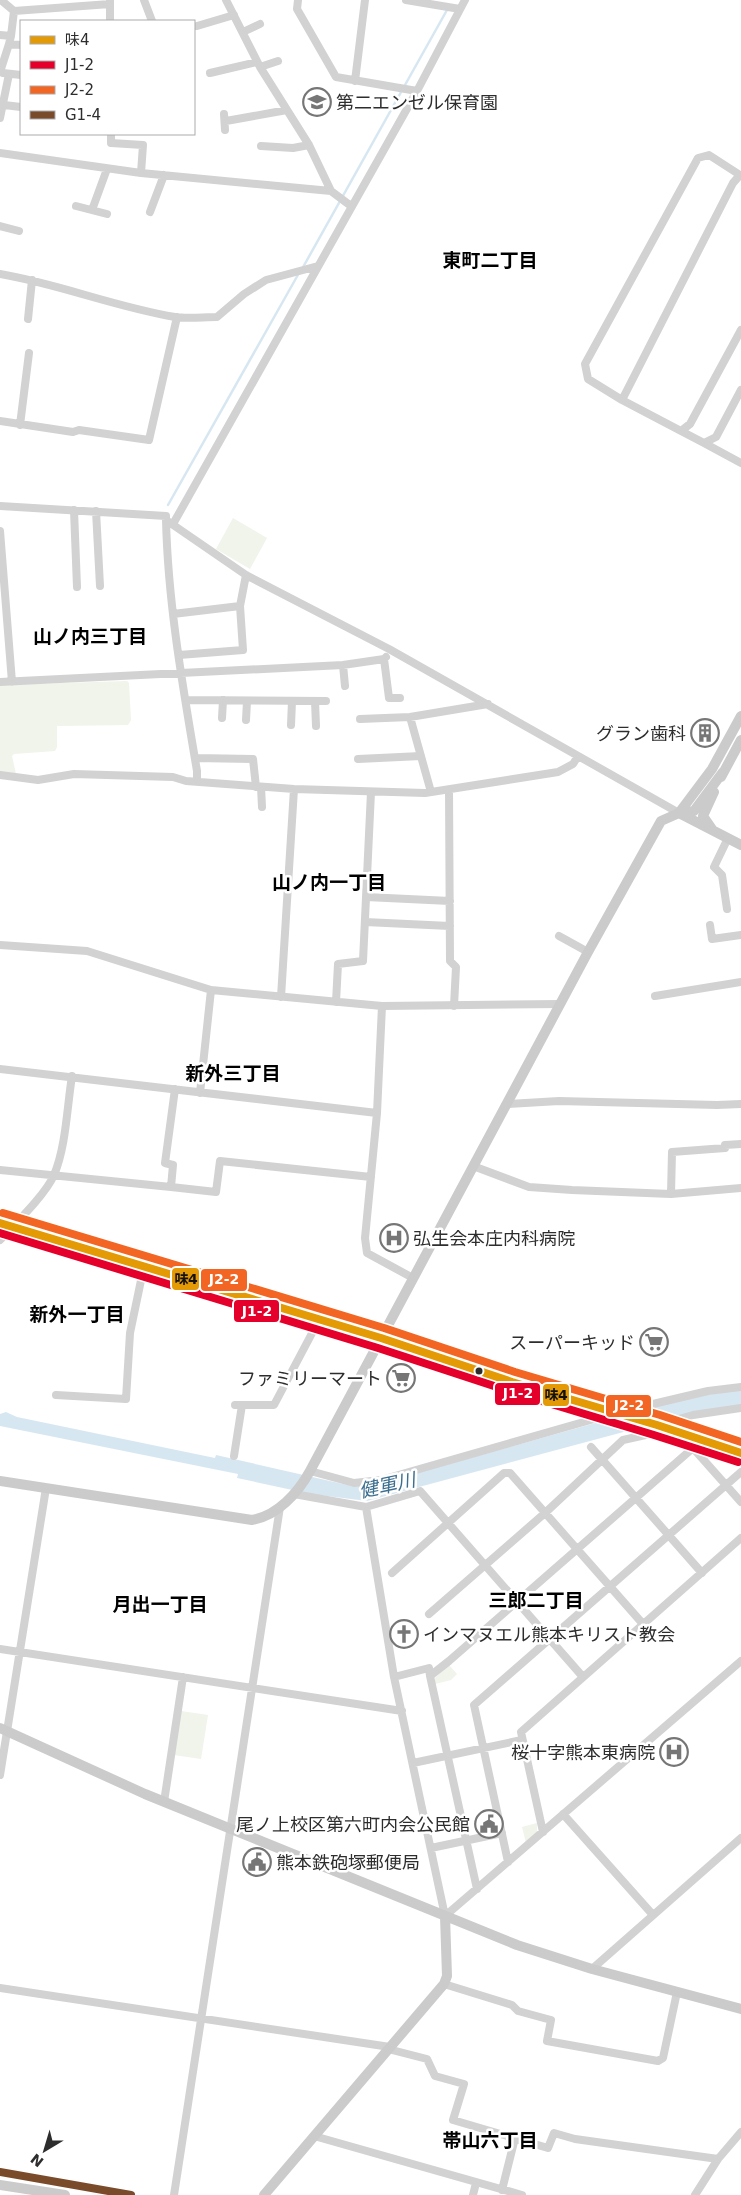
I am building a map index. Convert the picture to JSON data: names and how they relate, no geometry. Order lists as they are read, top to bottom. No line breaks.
{"districts":["東町二丁目","山ノ内三丁目","山ノ内一丁目","新外三丁目","新外一丁目","三郎二丁目","月出一丁目","帯山六丁目"],"water":["健軍川"],"places":{"school or university":["第二エンゼル保育園"],"building":["グラン歯科"],"hospital":["弘生会本庄内科病院","桜十字熊本東病院"],"supermarket":["スーパーキッド","ファミリーマート"],"church":["インマヌエル熊本キリスト教会"],"public building":["尾ノ上校区第六町内会公民館","熊本鉄砲塚郵便局"]},"lines":["transit line J2-2","transit line 味4","transit line J1-2","transit line G1-4"],"legend":["味4","J1-2","J2-2","G1-4"],"north":"bottom left"}
